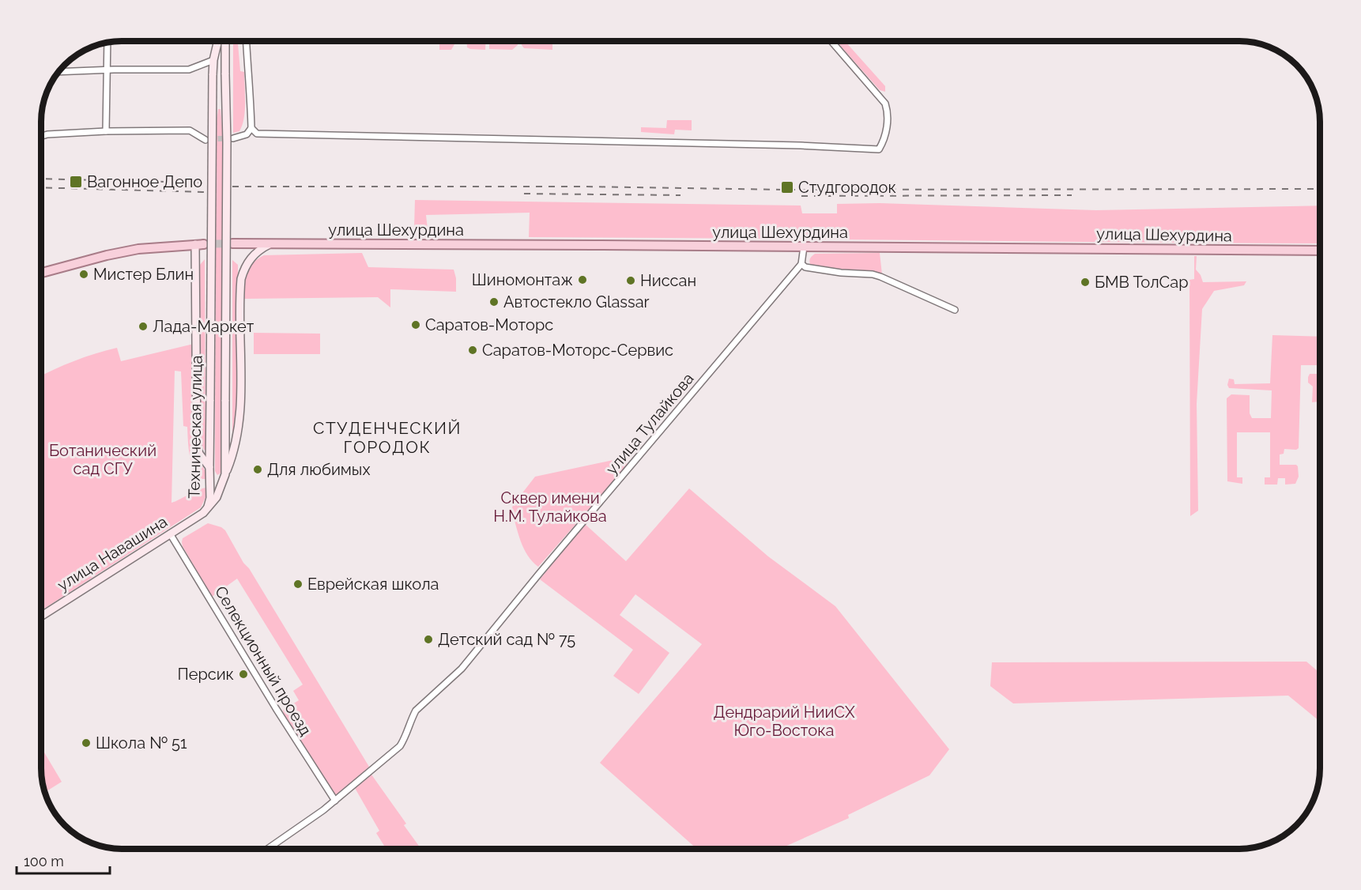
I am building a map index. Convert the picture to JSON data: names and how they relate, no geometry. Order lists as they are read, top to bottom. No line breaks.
{"streets":{"main road":["улица Шехурдина","Техническая улица","улица Навашина"],"street":["улица Тулайкова","Селекционный проезд"]},"crossings":[["улица Тулайкова","Селекционный проезд"],["Техническая улица","улица Навашина"],["улица Навашина","Селекционный проезд"]],"districts":["СТУДЕНЧЕСКИЙ ГОРОДОК"],"parks":["Ботанический сад СГУ","Сквер имени Н.М. Тулайкова","Дендрарий НииСХ Юго-Востока"],"places":{"transit":["Вагонное Депо","Студгородок"],"other":["Мистер Блин","Шиномонтаж","Ниссан","БМВ ТолСар","Автостекло Glassar","Саратов-Моторс","Лада-Маркет","Саратов-Моторс-Сервис","Для любимых","Еврейская школа","Детский сад № 75","Персик","Школа № 51"]},"scale_bar":"100 m"}
